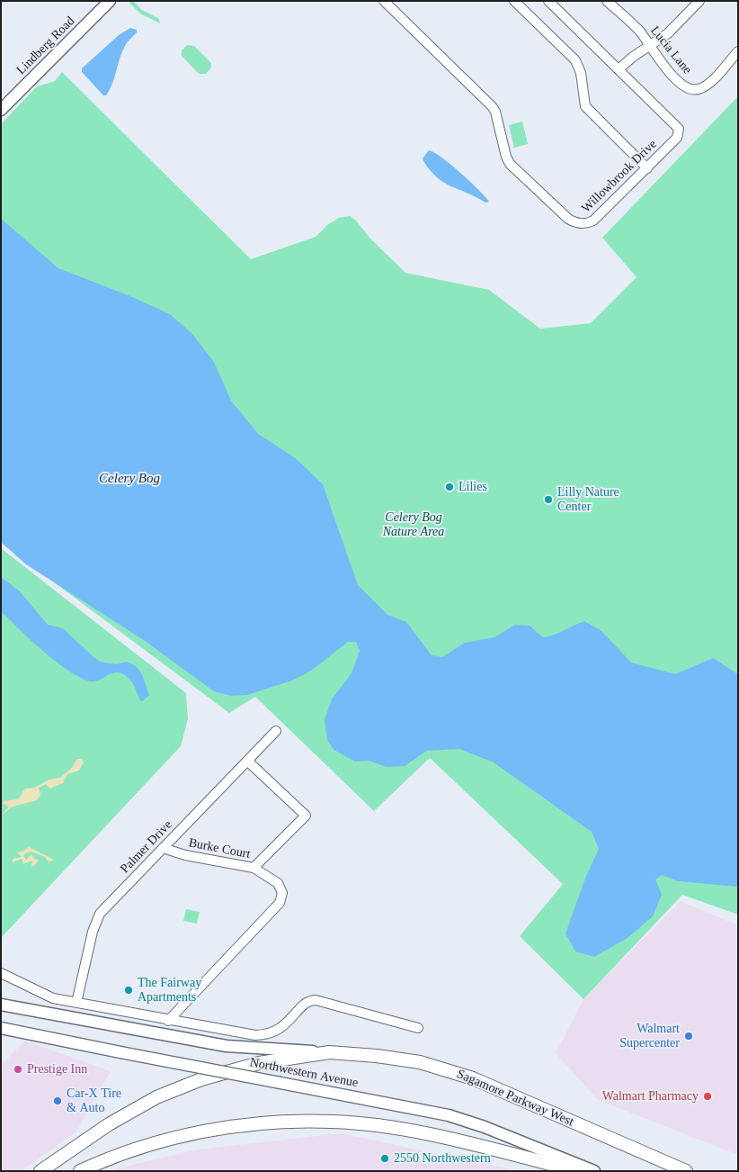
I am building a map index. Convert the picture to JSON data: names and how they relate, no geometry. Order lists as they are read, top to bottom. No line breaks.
{"streets":{"highway":["Sagamore Parkway West"],"main road":["Lindberg Road","Northwestern Avenue"],"street":["Lucia Lane","Willowbrook Drive","Palmer Drive","Burke Court"]},"crossings":[["Palmer Drive","Burke Court"],["Northwestern Avenue","Sagamore Parkway West"]],"water":["Celery Bog"],"parks":["Celery Bog Nature Area"],"places":["Lilies","Lilly Nature Center","The Fairway Apartments","Walmart Supercenter","Prestige Inn","Walmart Pharmacy","Car-X Tire & Auto","2550 Northwestern"]}
